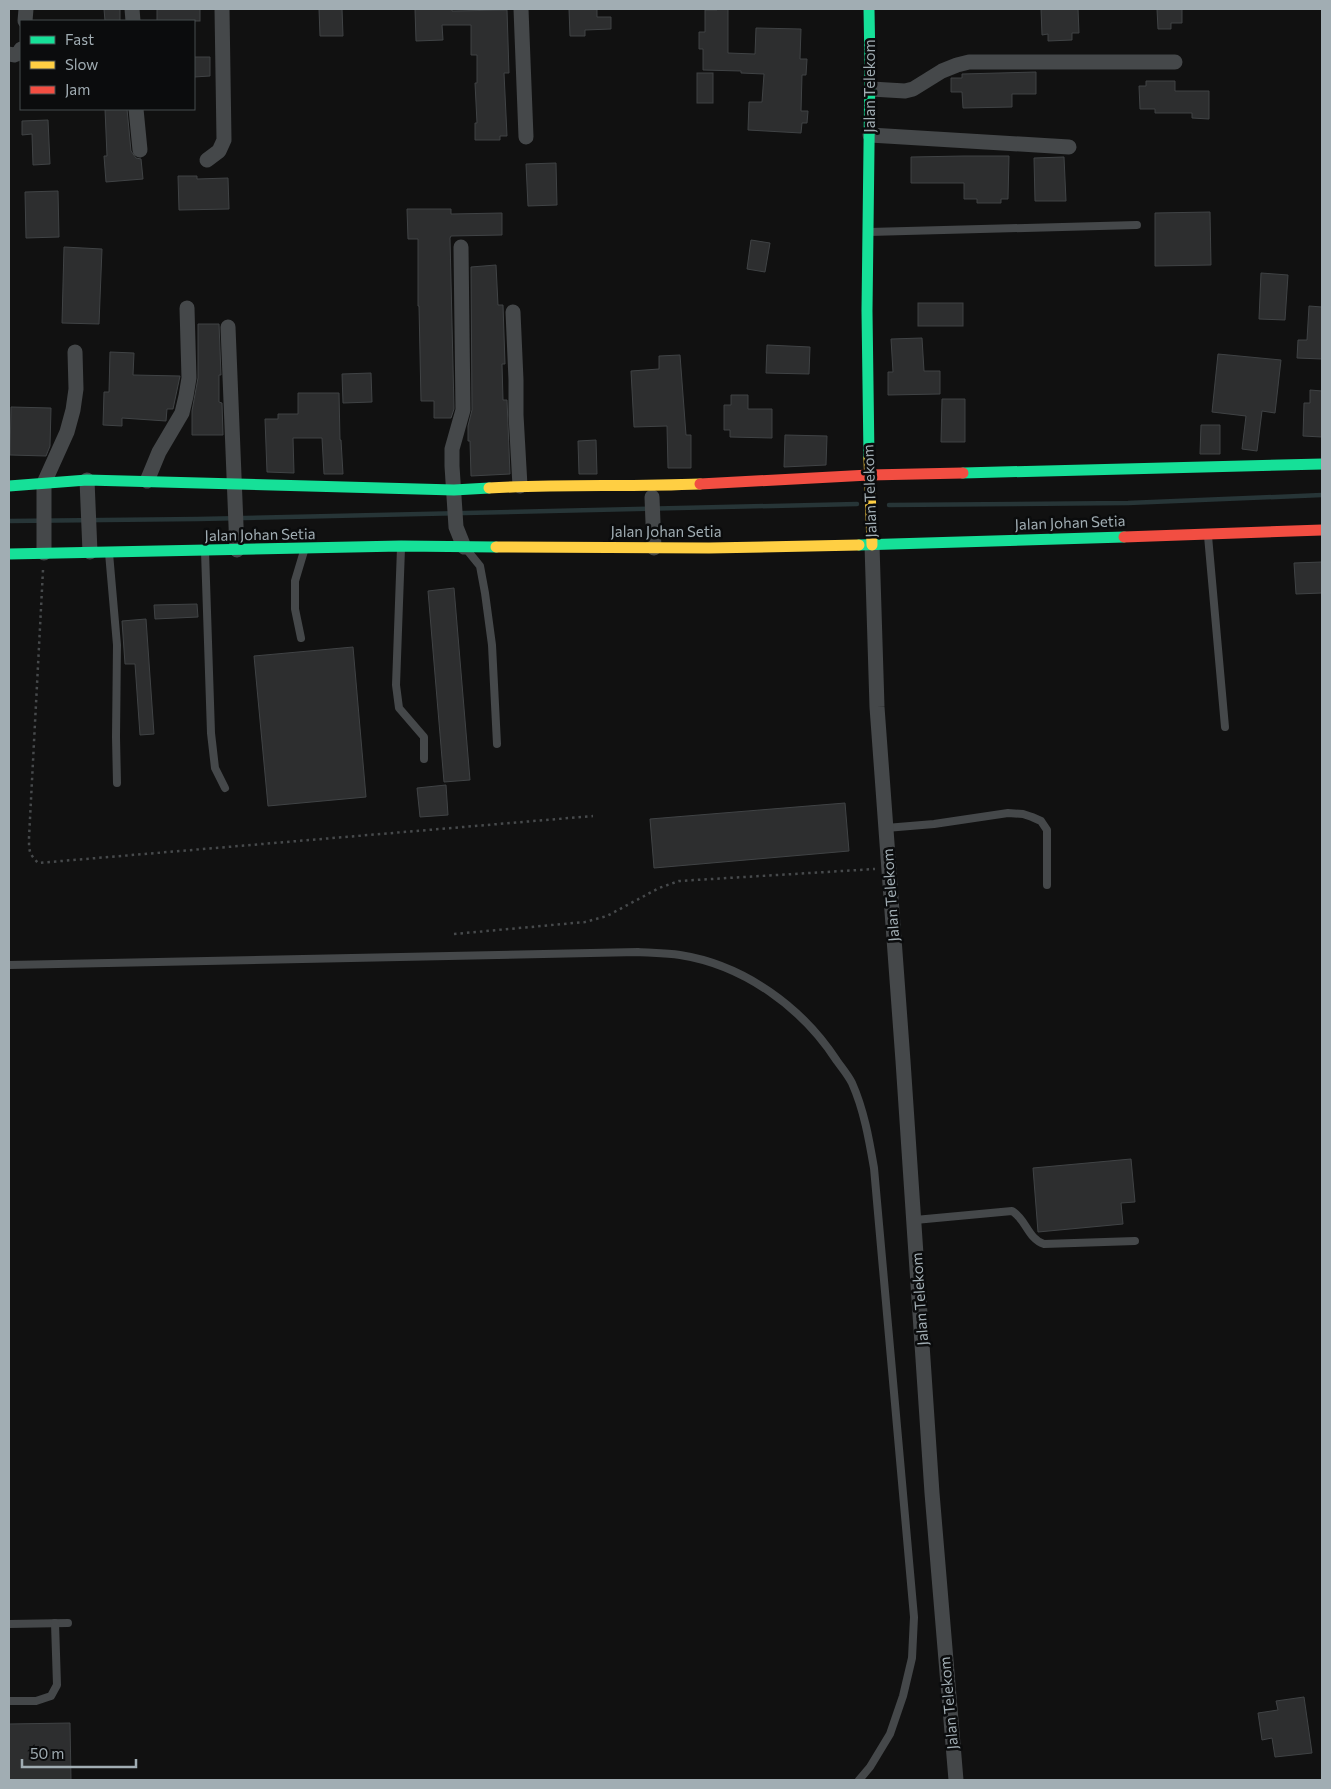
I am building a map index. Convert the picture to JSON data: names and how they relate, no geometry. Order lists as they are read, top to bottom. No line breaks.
{"streets":{"street":["Jalan Telekom","Jalan Johan Setia"]},"crossings":[["Jalan Telekom","Jalan Johan Setia"]],"legend":["Fast","Slow","Jam"],"scale_bar":"50 m"}
